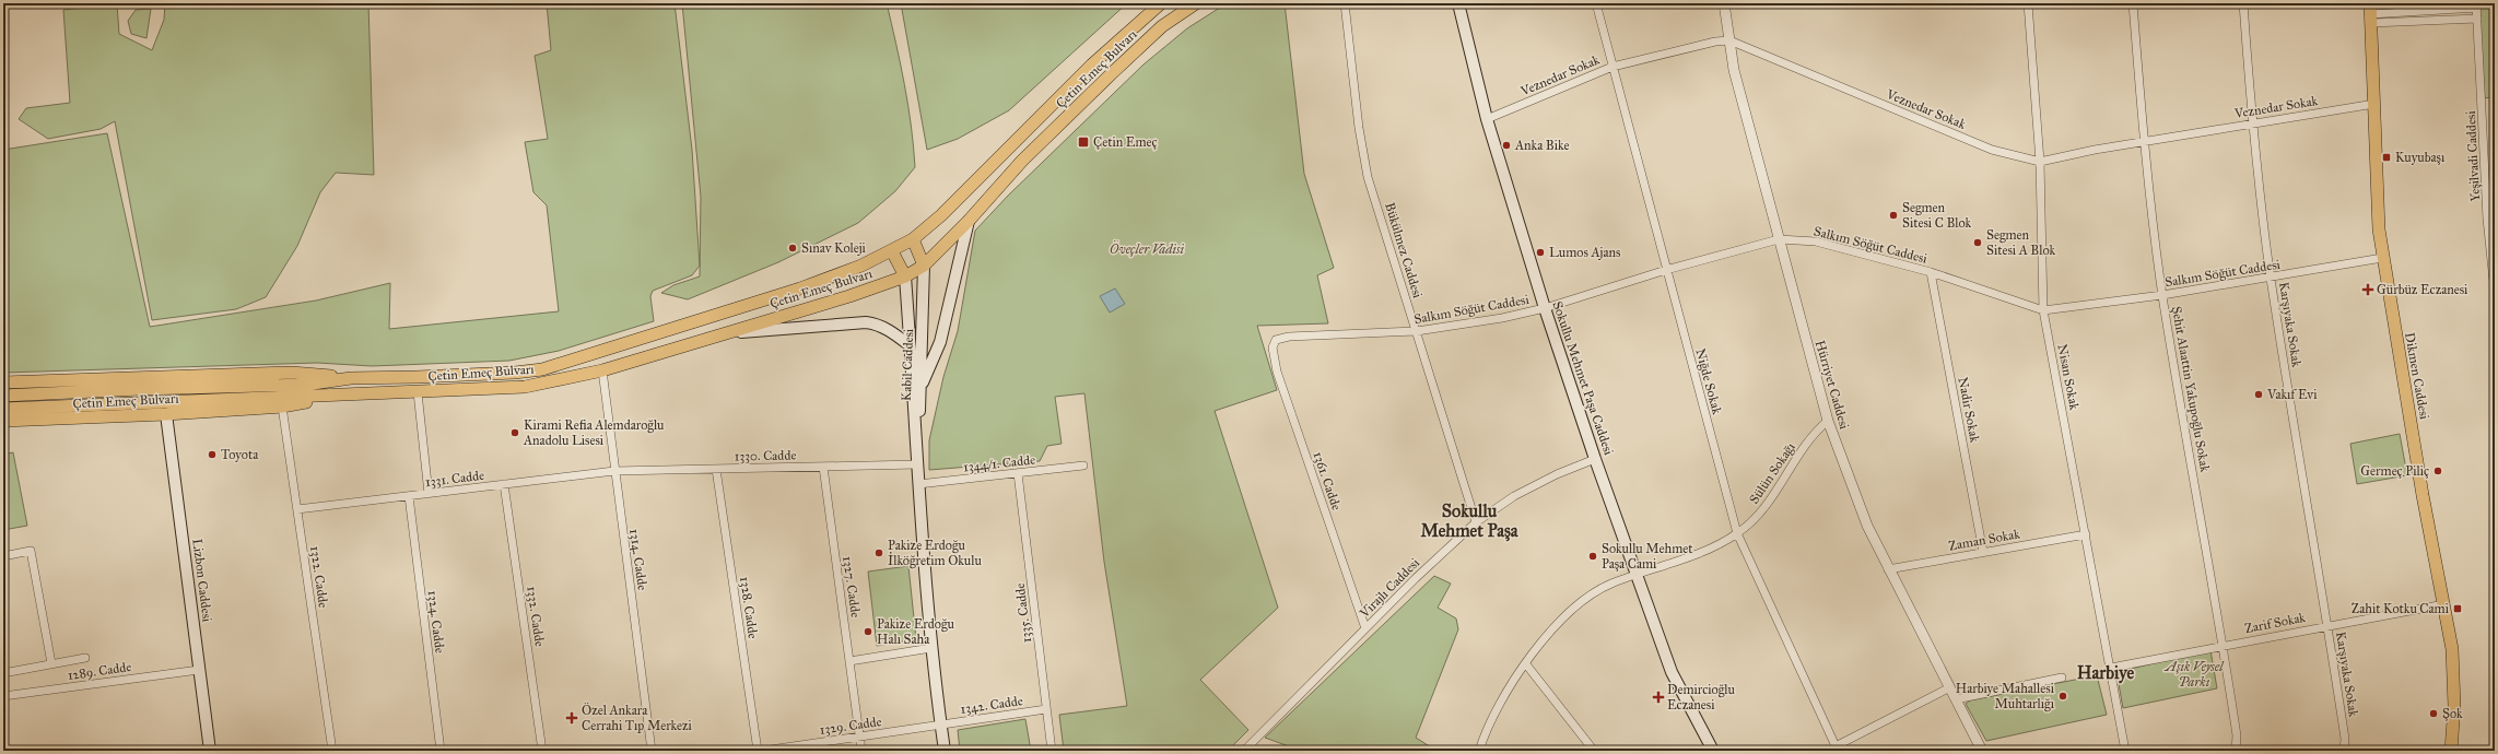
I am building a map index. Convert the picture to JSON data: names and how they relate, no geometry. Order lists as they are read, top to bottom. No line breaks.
{"streets":{"main road":["Çetin Emeç Bulvarı","Kabil Caddesi","Dikmen Caddesi","Sokullu Mehmet Paşa Caddesi","Lizbon Caddesi"],"street":["Veznedar Sokak","Yeşilvadi Caddesi","Salkım Söğüt Caddesi","Bükülmez Caddesi","Karşıyaka Sokak","Nisan Sokak","Niğde Sokak","Hürriyet Caddesi","Şehit Alaattin Yakupoğlu Sokak","Nadir Sokak","1330. Cadde","1344/1. Cadde","Sülün Sokağı","1331. Cadde","1361. Cadde","Zaman Sokak","1314. Cadde","1322. Cadde","1327. Cadde","Virajlı Caddesi","1328. Cadde","1335. Cadde","1332. Cadde","1324. Cadde","Zarif Sokak","1289. Cadde","1342. Cadde","1329. Cadde"]},"crossings":[["Çetin Emeç Bulvarı","Kabil Caddesi"],["Çetin Emeç Bulvarı","1314. Cadde"],["Çetin Emeç Bulvarı","1322. Cadde"],["Çetin Emeç Bulvarı","Lizbon Caddesi"],["Veznedar Sokak","Karşıyaka Sokak"],["Veznedar Sokak","Dikmen Caddesi"],["Veznedar Sokak","Nisan Sokak"],["Veznedar Sokak","Sokullu Mehmet Paşa Caddesi"],["Veznedar Sokak","Niğde Sokak"],["Veznedar Sokak","Hürriyet Caddesi"],["Veznedar Sokak","Şehit Alaattin Yakupoğlu Sokak"],["Yeşilvadi Caddesi","Dikmen Caddesi"],["Salkım Söğüt Caddesi","Bükülmez Caddesi"],["Salkım Söğüt Caddesi","Karşıyaka Sokak"],["Salkım Söğüt Caddesi","Dikmen Caddesi"],["Salkım Söğüt Caddesi","Nisan Sokak"],["Salkım Söğüt Caddesi","Sokullu Mehmet Paşa Caddesi"],["Salkım Söğüt Caddesi","Niğde Sokak"],["Salkım Söğüt Caddesi","Hürriyet Caddesi"],["Salkım Söğüt Caddesi","Şehit Alaattin Yakupoğlu Sokak"],["Salkım Söğüt Caddesi","Nadir Sokak"],["Salkım Söğüt Caddesi","1361. Cadde"],["Bükülmez Caddesi","Virajlı Caddesi"],["Karşıyaka Sokak","Zarif Sokak"],["Kabil Caddesi","1330. Cadde"],["Kabil Caddesi","1344/1. Cadde"],["Kabil Caddesi","1342. Cadde"],["Kabil Caddesi","1329. Cadde"],["Dikmen Caddesi","Zarif Sokak"],["Nisan Sokak","Zaman Sokak"],["Nisan Sokak","Zarif Sokak"],["Sokullu Mehmet Paşa Caddesi","Sülün Sokağı"],["Sokullu Mehmet Paşa Caddesi","Virajlı Caddesi"],["Niğde Sokak","Sülün Sokağı"],["Hürriyet Caddesi","Sülün Sokağı"],["Hürriyet Caddesi","Zaman Sokak"],["Şehit Alaattin Yakupoğlu Sokak","Zarif Sokak"],["Nadir Sokak","Zaman Sokak"],["1330. Cadde","1331. Cadde"],["1330. Cadde","1314. Cadde"],["1330. Cadde","1327. Cadde"],["1330. Cadde","1328. Cadde"],["1344/1. Cadde","1335. Cadde"],["1331. Cadde","1314. Cadde"],["1331. Cadde","1322. Cadde"],["1331. Cadde","1332. Cadde"],["1331. Cadde","1324. Cadde"],["1361. Cadde","Virajlı Caddesi"],["Lizbon Caddesi","1289. Cadde"],["1327. Cadde","1329. Cadde"],["1335. Cadde","1342. Cadde"],["1342. Cadde","1329. Cadde"]],"districts":["Sokullu Mehmet Paşa","Harbiye"],"parks":["Öveçler Vadisi","Aşık Veysel Parkı"],"places":{"transit":["Çetin Emeç","Kuyubaşı","Zahit Kotku Cami"],"other":["Anka Bike","Segmen Sitesi C Blok","Segmen Sitesi A Blok","Sınav Koleji","Lumos Ajans","Vakıf Evi","Kirami Refia Alemdaroğlu Anadolu Lisesi","Toyota","Germeç Piliç","Pakize Erdoğu İlköğretim Okulu","Sokullu Mehmet Paşa Cami","Pakize Erdoğu Halı Saha","Harbiye Mahallesi Muhtarlığı","Şok"],"health":["Gürbüz Eczanesi","Demircioğlu Eczanesi","Özel Ankara Cerrahi Tıp Merkezi"]}}
